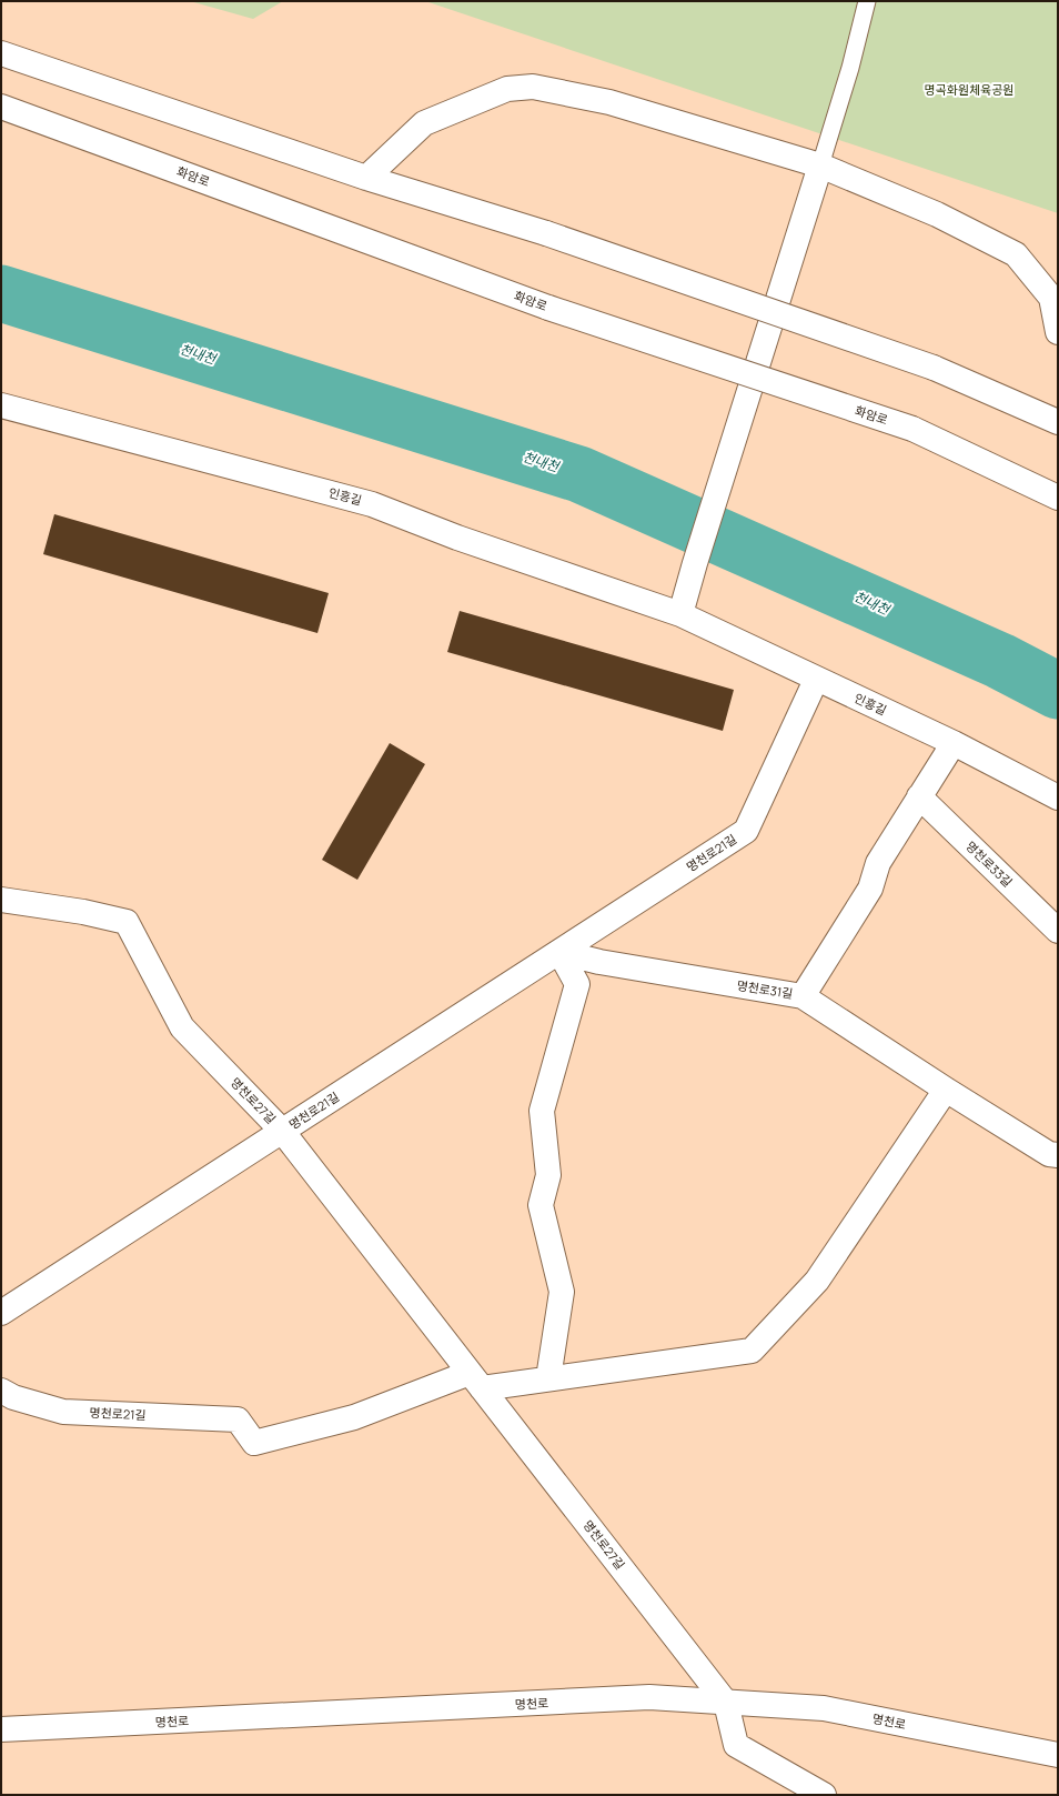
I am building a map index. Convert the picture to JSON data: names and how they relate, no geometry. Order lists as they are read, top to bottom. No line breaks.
{"streets":{"street":["화암로","인흥길","명천로21길","명천로33길","명천로31길","명천로27길","명천로"]},"crossings":[["인흥길","명천로21길"],["명천로21길","명천로31길"],["명천로21길","명천로27길"],["명천로27길","명천로"]],"water":["천내천"],"parks":["명곡화원체육공원"]}
